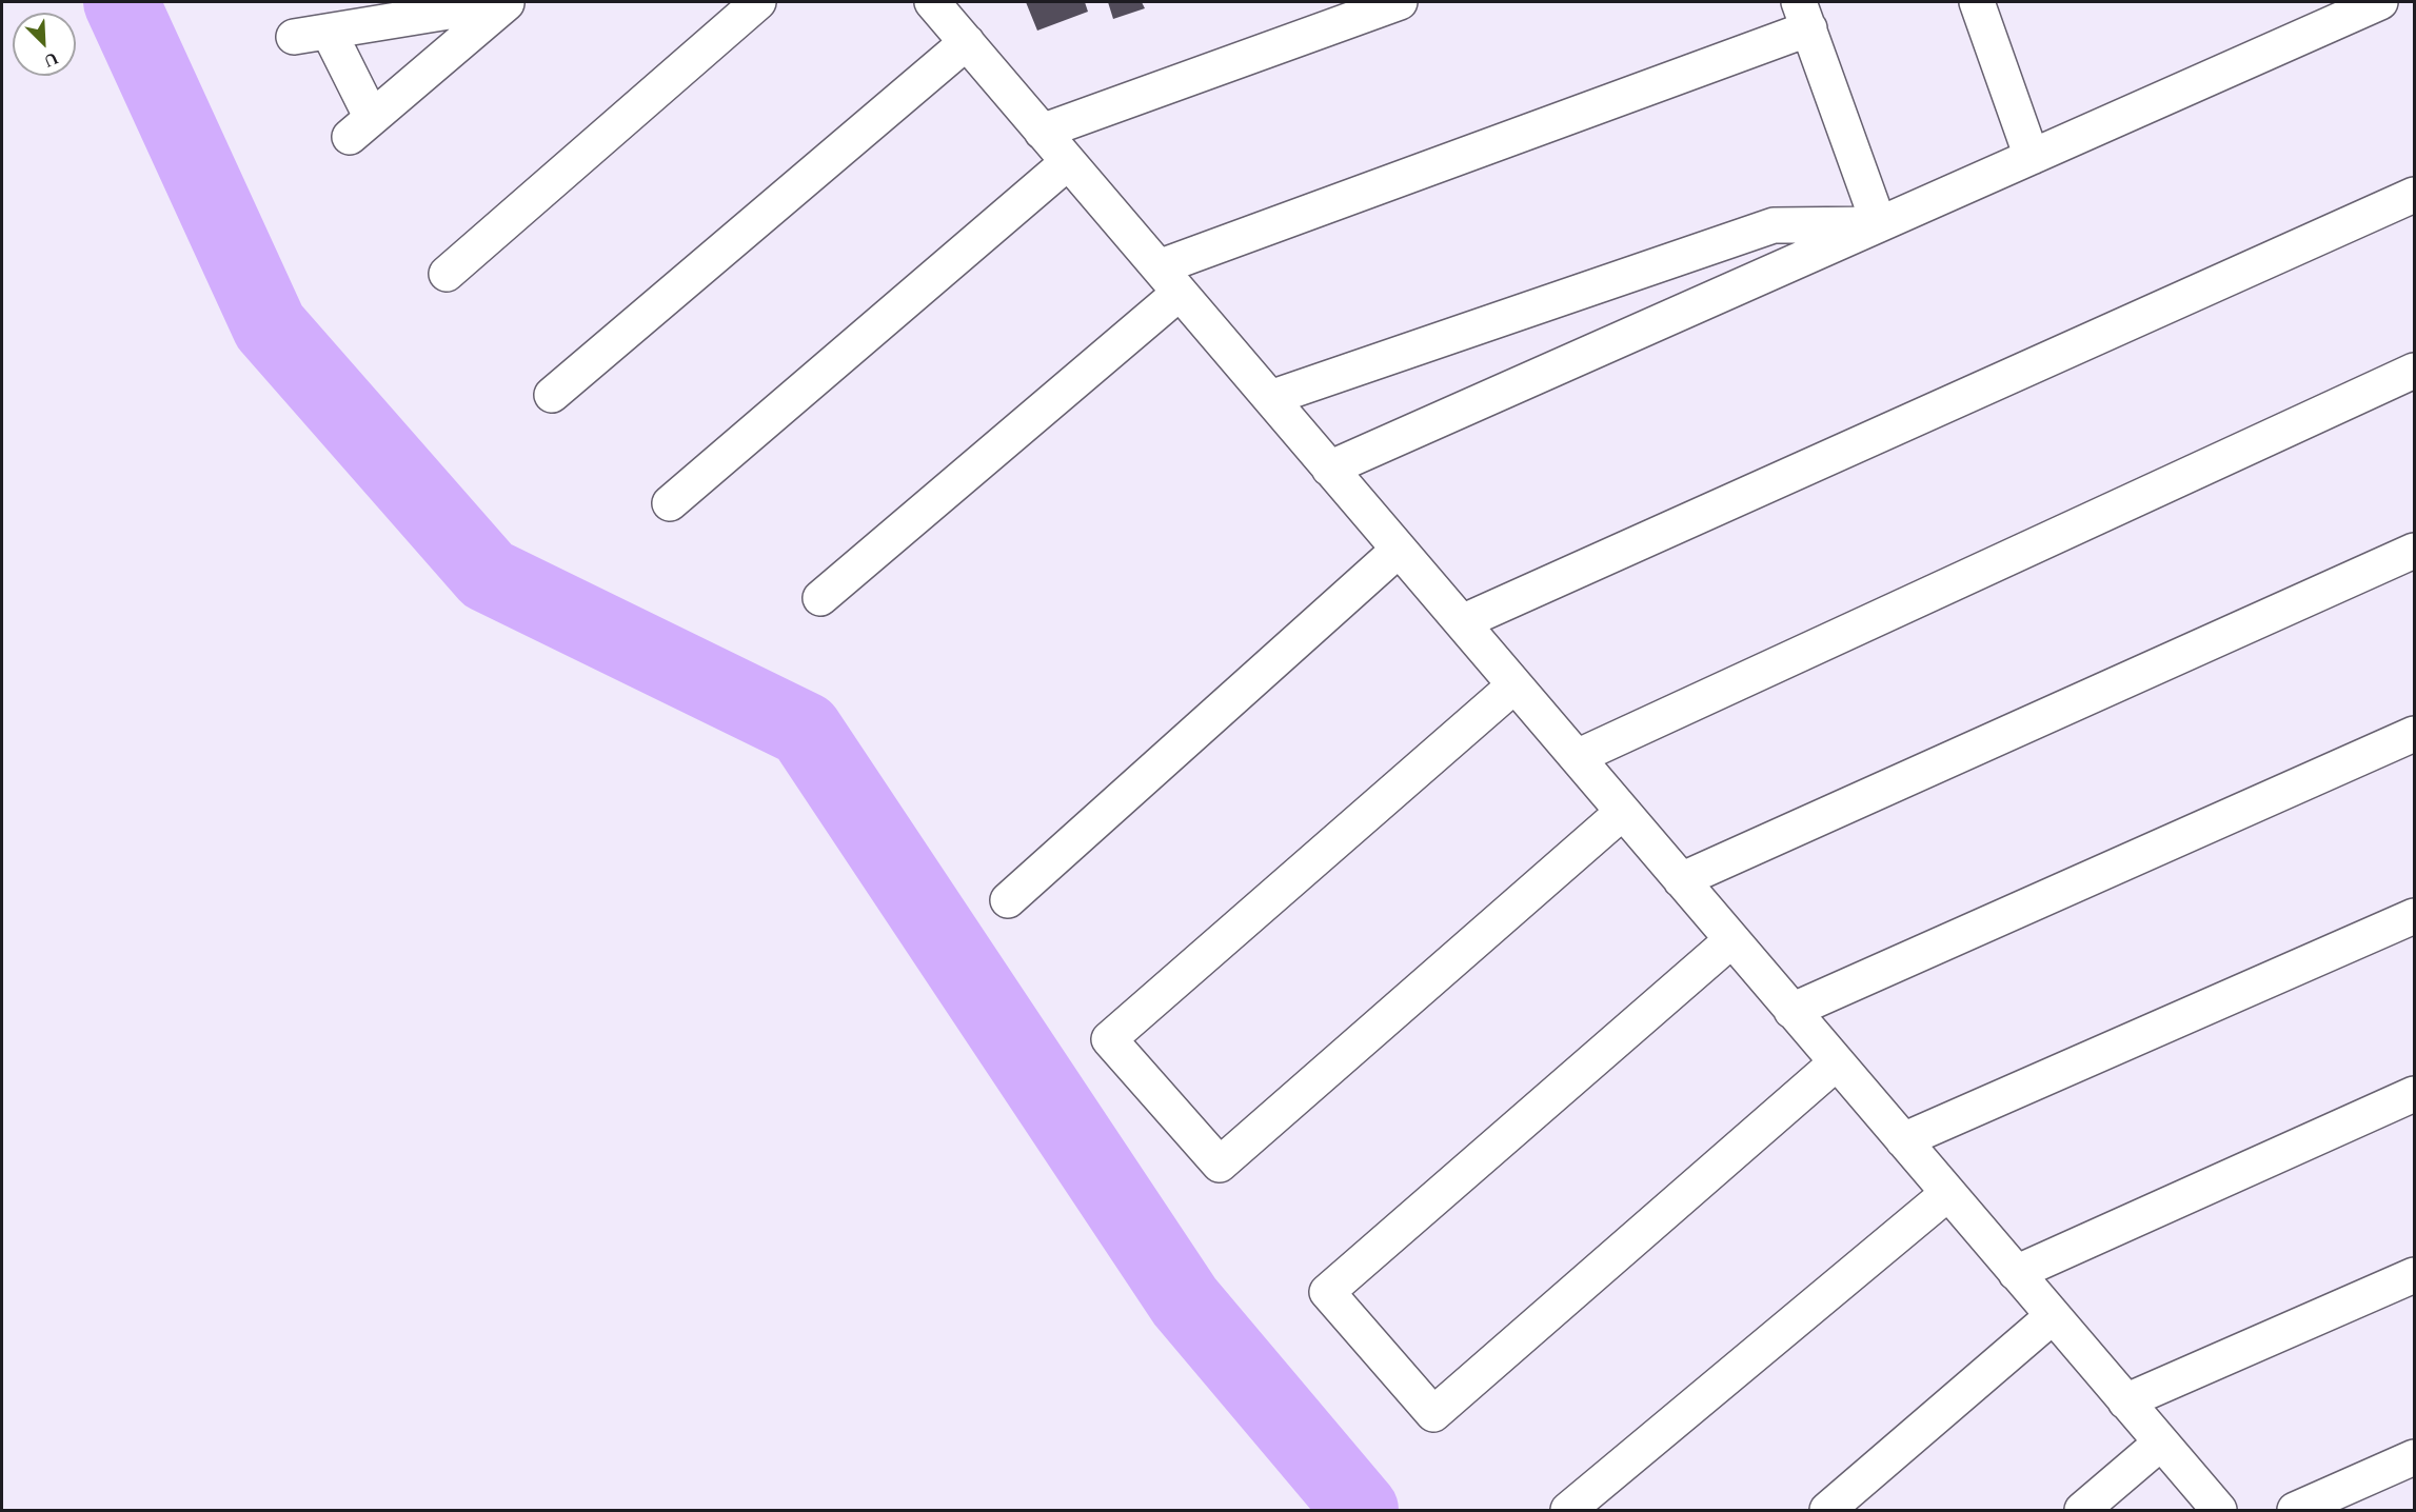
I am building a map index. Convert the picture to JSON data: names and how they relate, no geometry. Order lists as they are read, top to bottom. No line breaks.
{"north":"bottom right"}
